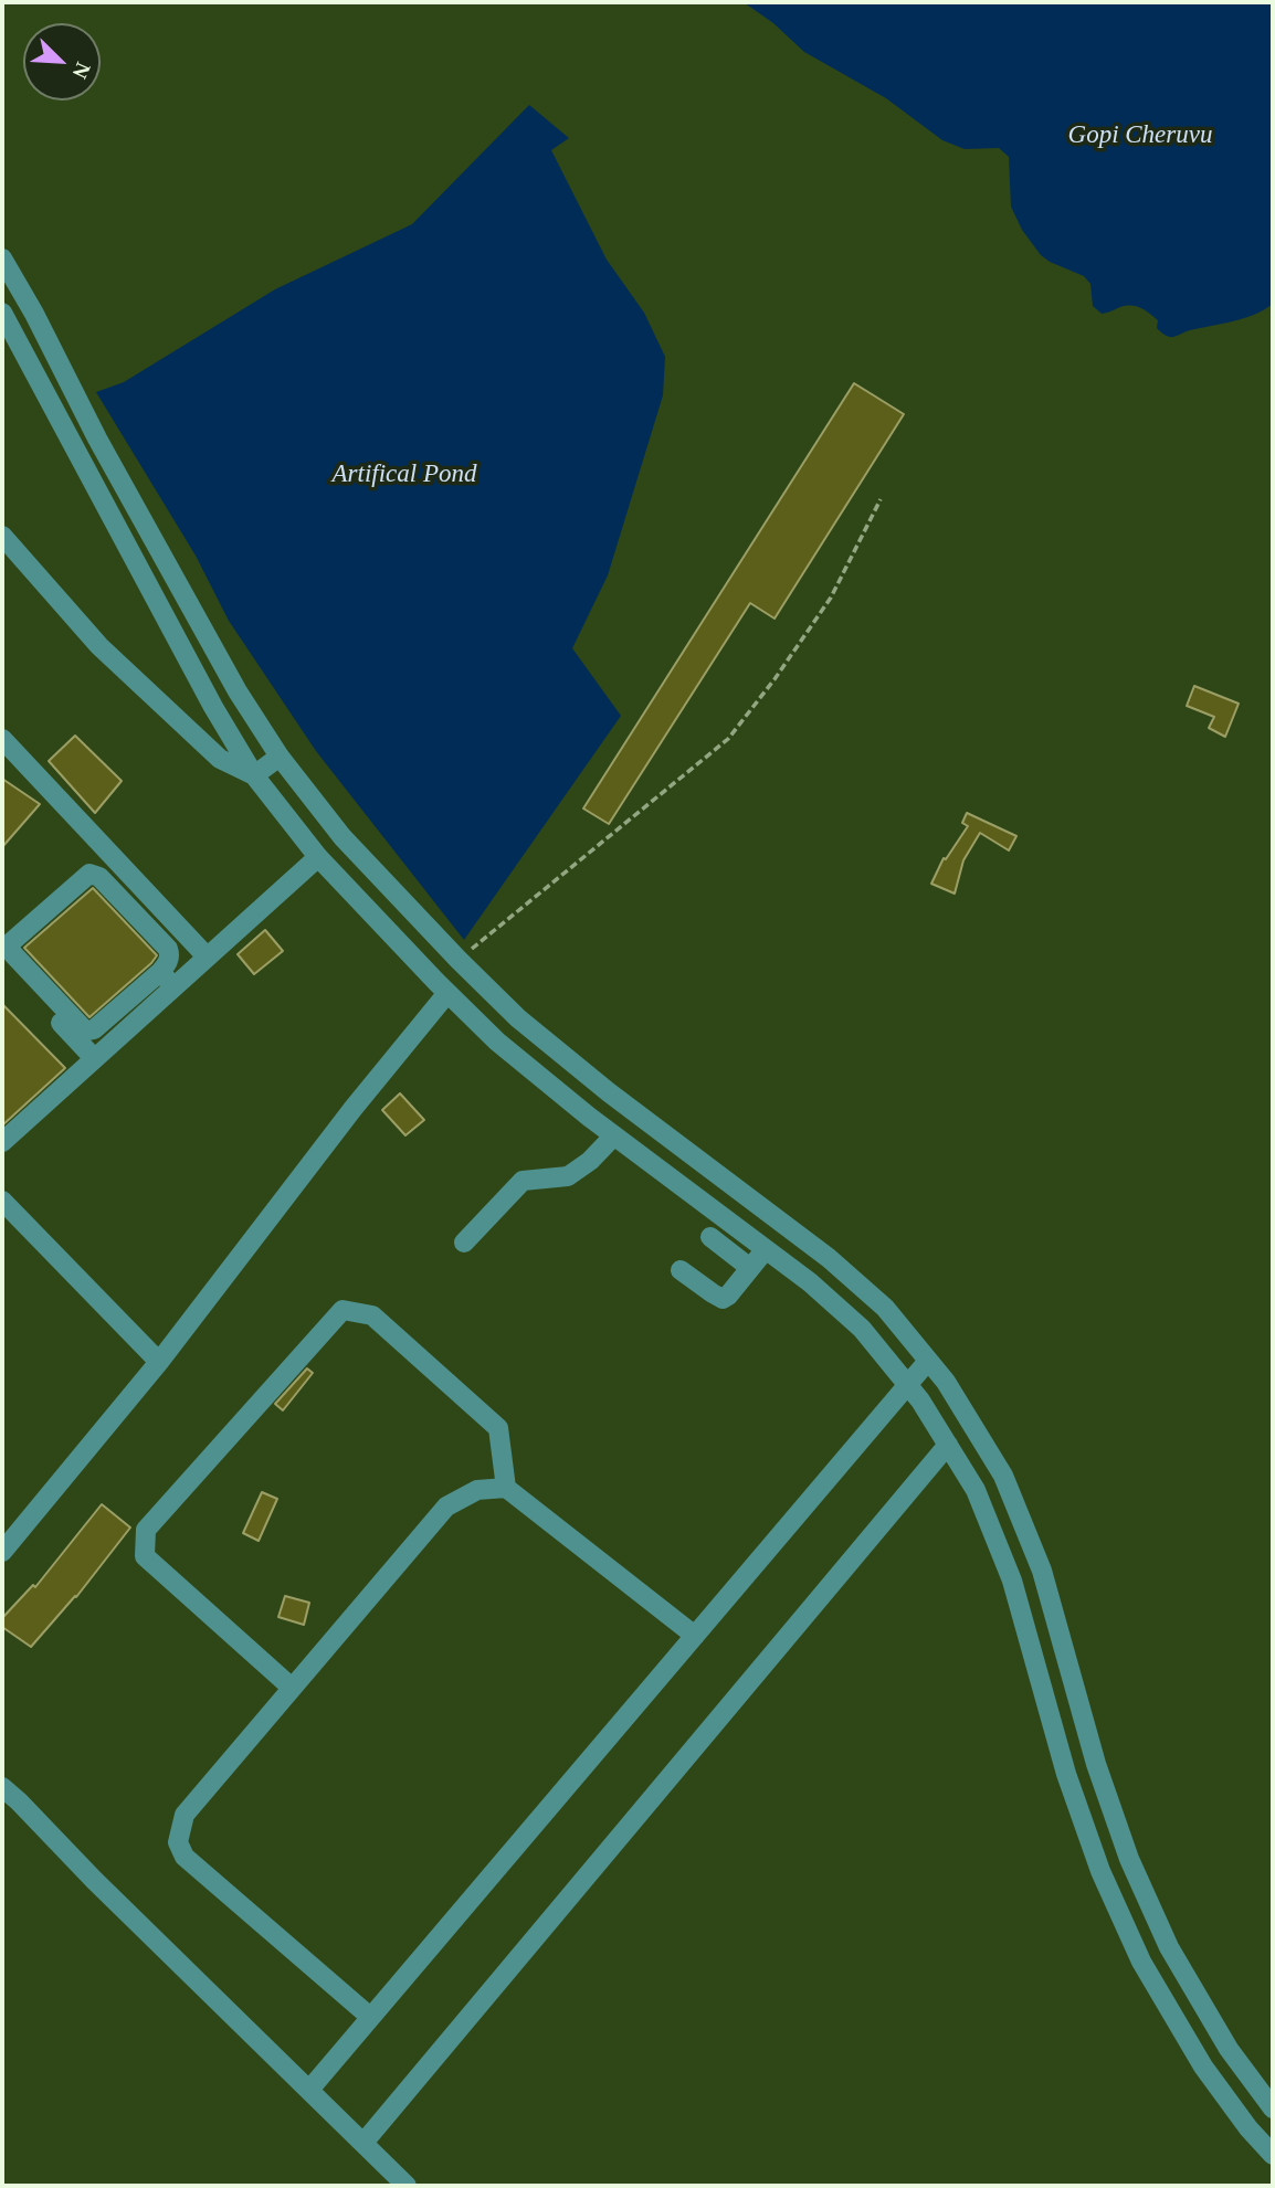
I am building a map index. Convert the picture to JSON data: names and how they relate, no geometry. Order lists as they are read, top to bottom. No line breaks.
{"water":["Gopi Cheruvu","Artifical Pond"],"north":"bottom right"}
